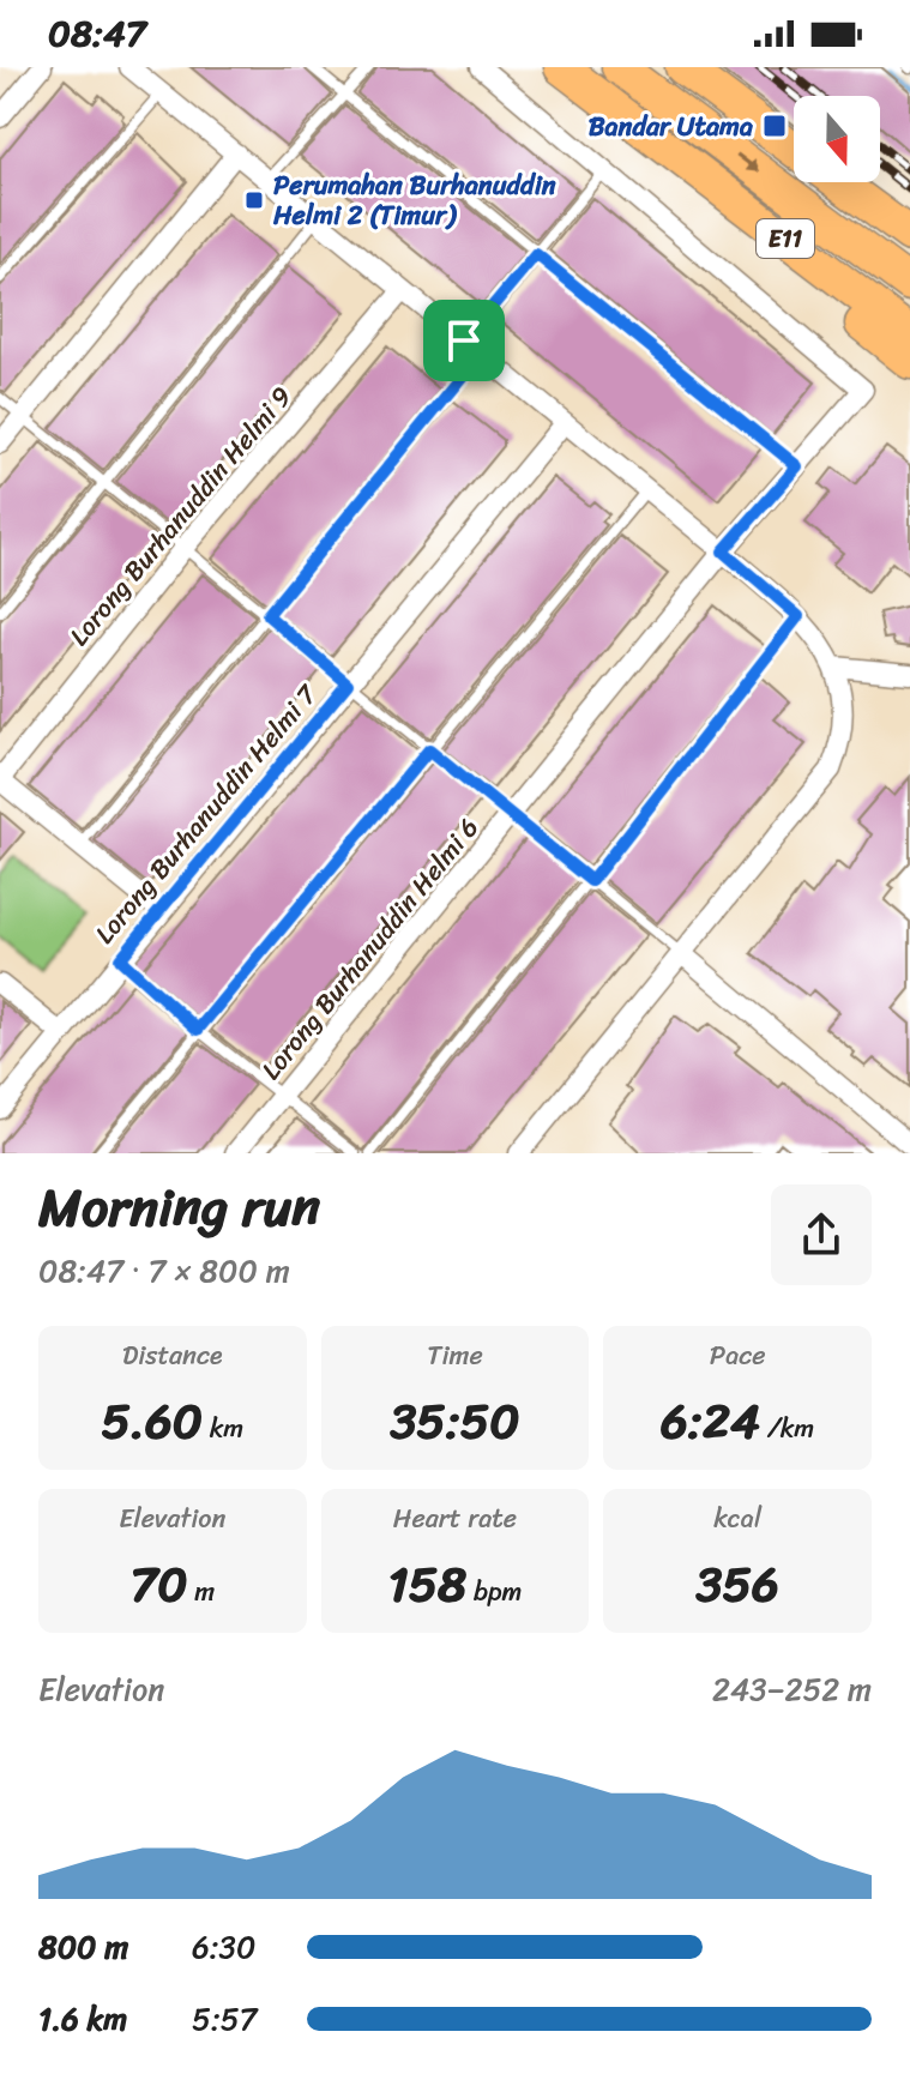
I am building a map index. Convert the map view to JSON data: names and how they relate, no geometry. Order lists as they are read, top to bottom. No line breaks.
{"streets":{"highway":["E11"],"street":["Lorong Burhanuddin Helmi 9","Lorong Burhanuddin Helmi 7","Lorong Burhanuddin Helmi 6"]},"places":{"transit":["Bandar Utama","Perumahan Burhanuddin Helmi 2 (Timur)"]},"north":"bottom","page":{"status":"08:47","heading":["Morning run","08:47 · 7 × 800 m"],"stats":[["Distance","5.60 km"],["Time","35:50"],["Pace","6:24 /km"],["Elevation","70 m"],["Heart rate","158 bpm"],["kcal","356"]],"chart":["Elevation","243–252 m"],"list":[{"name":"800 m","note":"6:30"},{"name":"1.6 km","note":"5:57"}]}}
